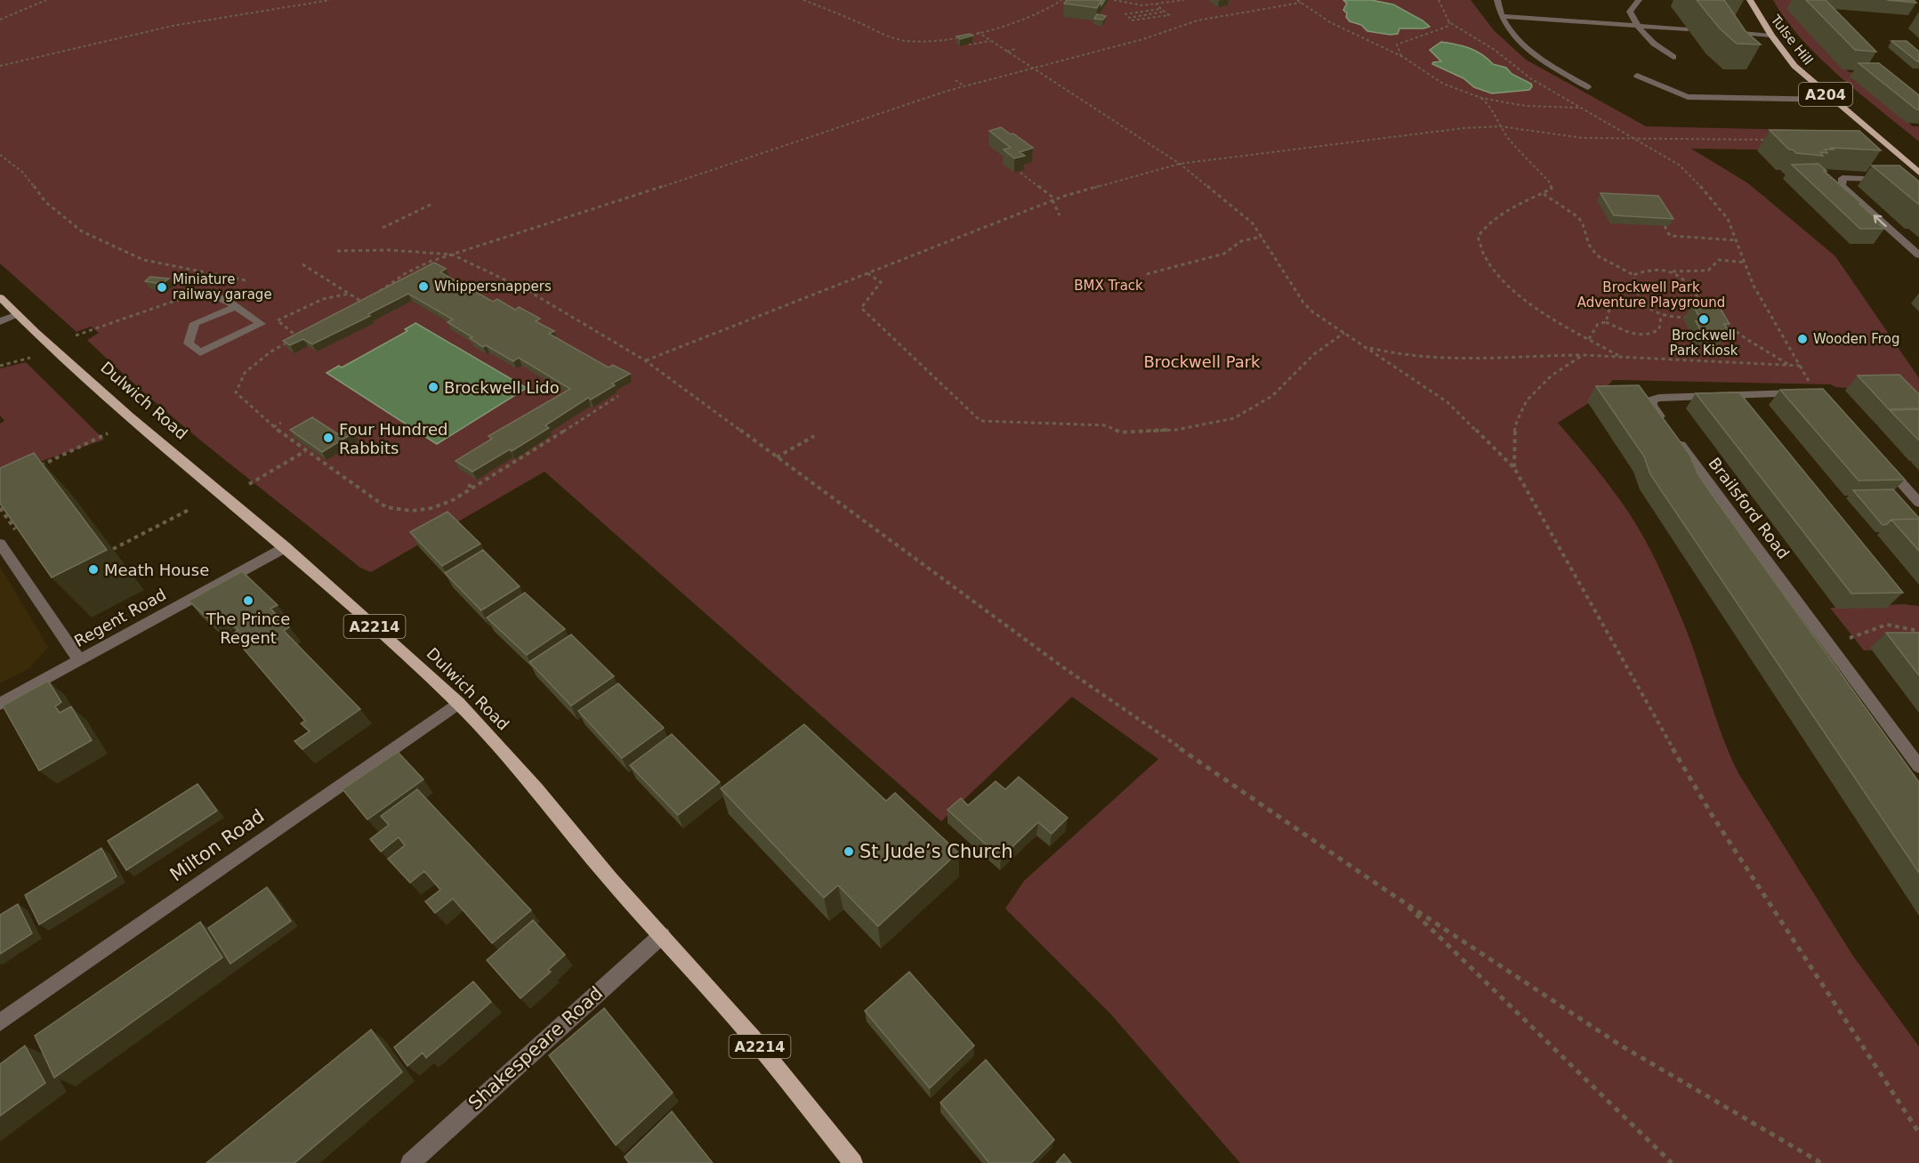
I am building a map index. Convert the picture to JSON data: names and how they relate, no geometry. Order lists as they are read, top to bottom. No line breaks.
{"streets":{"main road":["Tulse Hill","A204","Dulwich Road","A2214"],"street":["Brailsford Road","Regent Road","Milton Road","Shakespeare Road"]},"crossings":[["Dulwich Road","Regent Road"],["Dulwich Road","Milton Road"],["Dulwich Road","Shakespeare Road"]],"parks":["BMX Track","Brockwell Park Adventure Playground","Brockwell Park"],"places":["Whippersnappers","Miniature railway garage","Brockwell Park Kiosk","Wooden Frog","Brockwell Lido","Four Hundred Rabbits","Meath House","The Prince Regent","St Jude’s Church"]}
